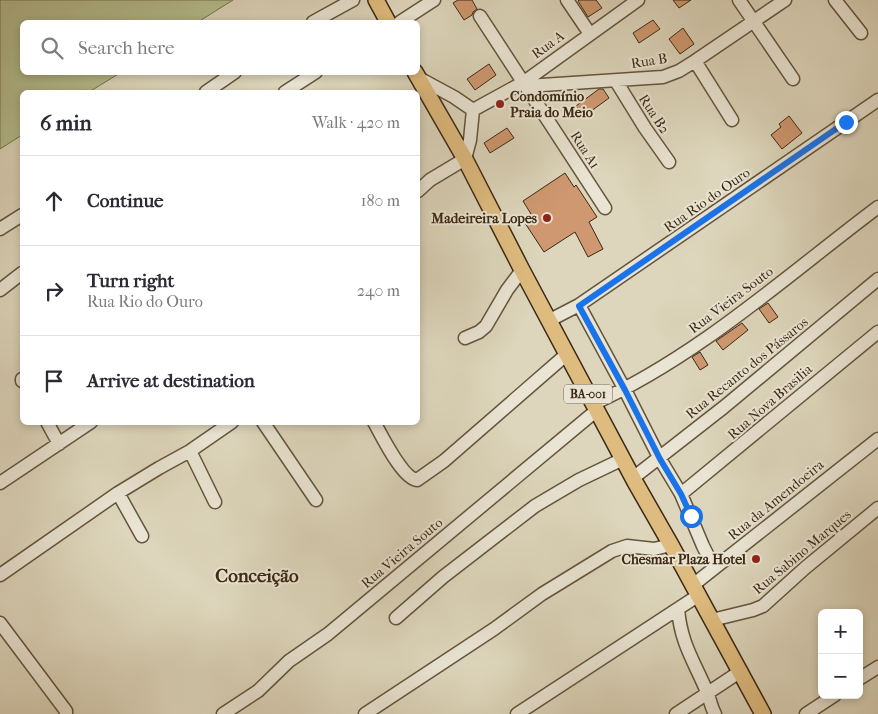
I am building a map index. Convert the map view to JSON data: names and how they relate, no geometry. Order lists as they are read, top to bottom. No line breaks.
{"streets":{"main road":["BA-001"],"street":["Rua A","Rua B","Rua B2","Rua A1","Rua Rio do Ouro","Rua Vieira Souto","Rua Recanto dos Pássaros","Rua Nova Brasilia","Rua da Amendoeira","Rua Sabino Marques"]},"crossings":[["Rua A","Rua B"],["Rua A","Rua A1"],["Rua B","Rua B2"],["Rua B","Rua A1"],["Rua Rio do Ouro","BA-001"],["Rua Vieira Souto","BA-001"],["Rua Recanto dos Pássaros","BA-001"],["BA-001","Rua da Amendoeira"],["BA-001","Rua Sabino Marques"]],"districts":["Conceição"],"places":["Condomínio Praia do Meio","Madeireira Lopes","Chesmar Plaza Hotel"],"page":{"search":"Search here","heading":["6 min","Walk · 420 m"],"list":[["Continue","180 m"],["Turn right","Rua Rio do Ouro","240 m"],"Arrive at destination"],"map_buttons":["+","−"]}}
